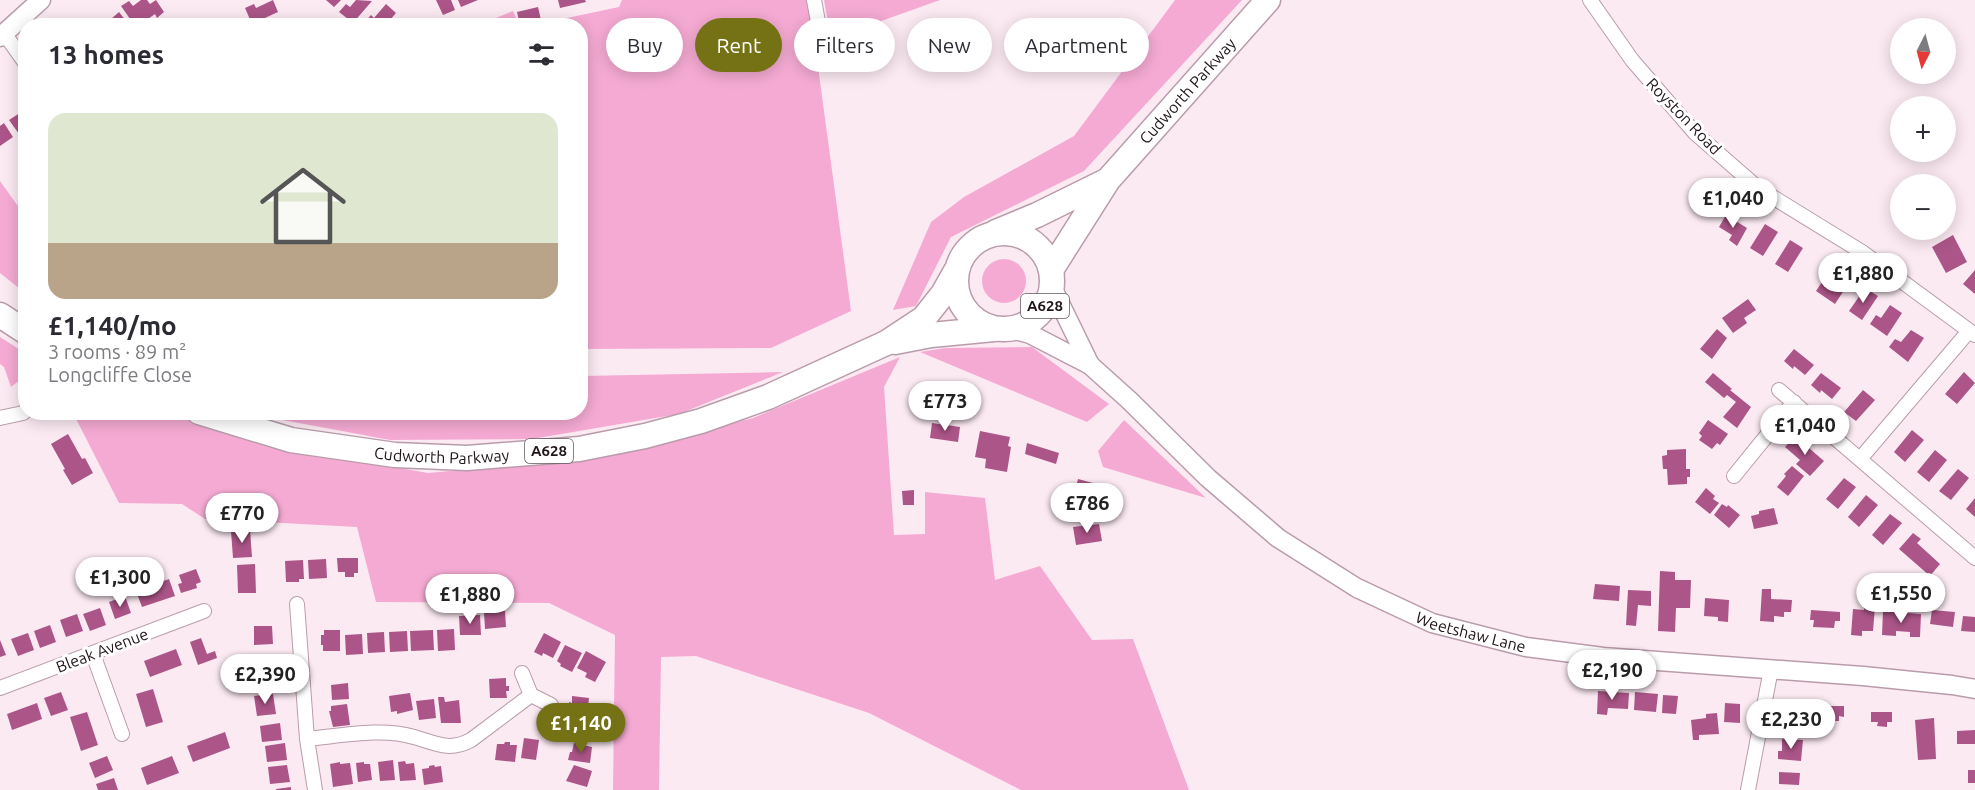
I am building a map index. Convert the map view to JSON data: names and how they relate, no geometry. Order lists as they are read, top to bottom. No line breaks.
{"streets":{"highway":["Cudworth Parkway","A628"],"street":["Royston Road","Weetshaw Lane","Bleak Avenue"]},"crossings":[["Cudworth Parkway","A628"],["Cudworth Parkway","Weetshaw Lane"],["A628","Weetshaw Lane"]],"north":"bottom","page":{"map_buttons":["+","−"],"chip":["Buy","Rent","Filters","New","Apartment"],"heading":"13 homes","list":[{"name":"£1,140/mo","note":"3 rooms · 89 m² · Longcliffe Close"}],"price":["£1,040","£1,880","£773","£1,040","£786","£770","£1,300","£1,550","£1,880","£2,190","£2,390","£2,230","£1,140"]}}
